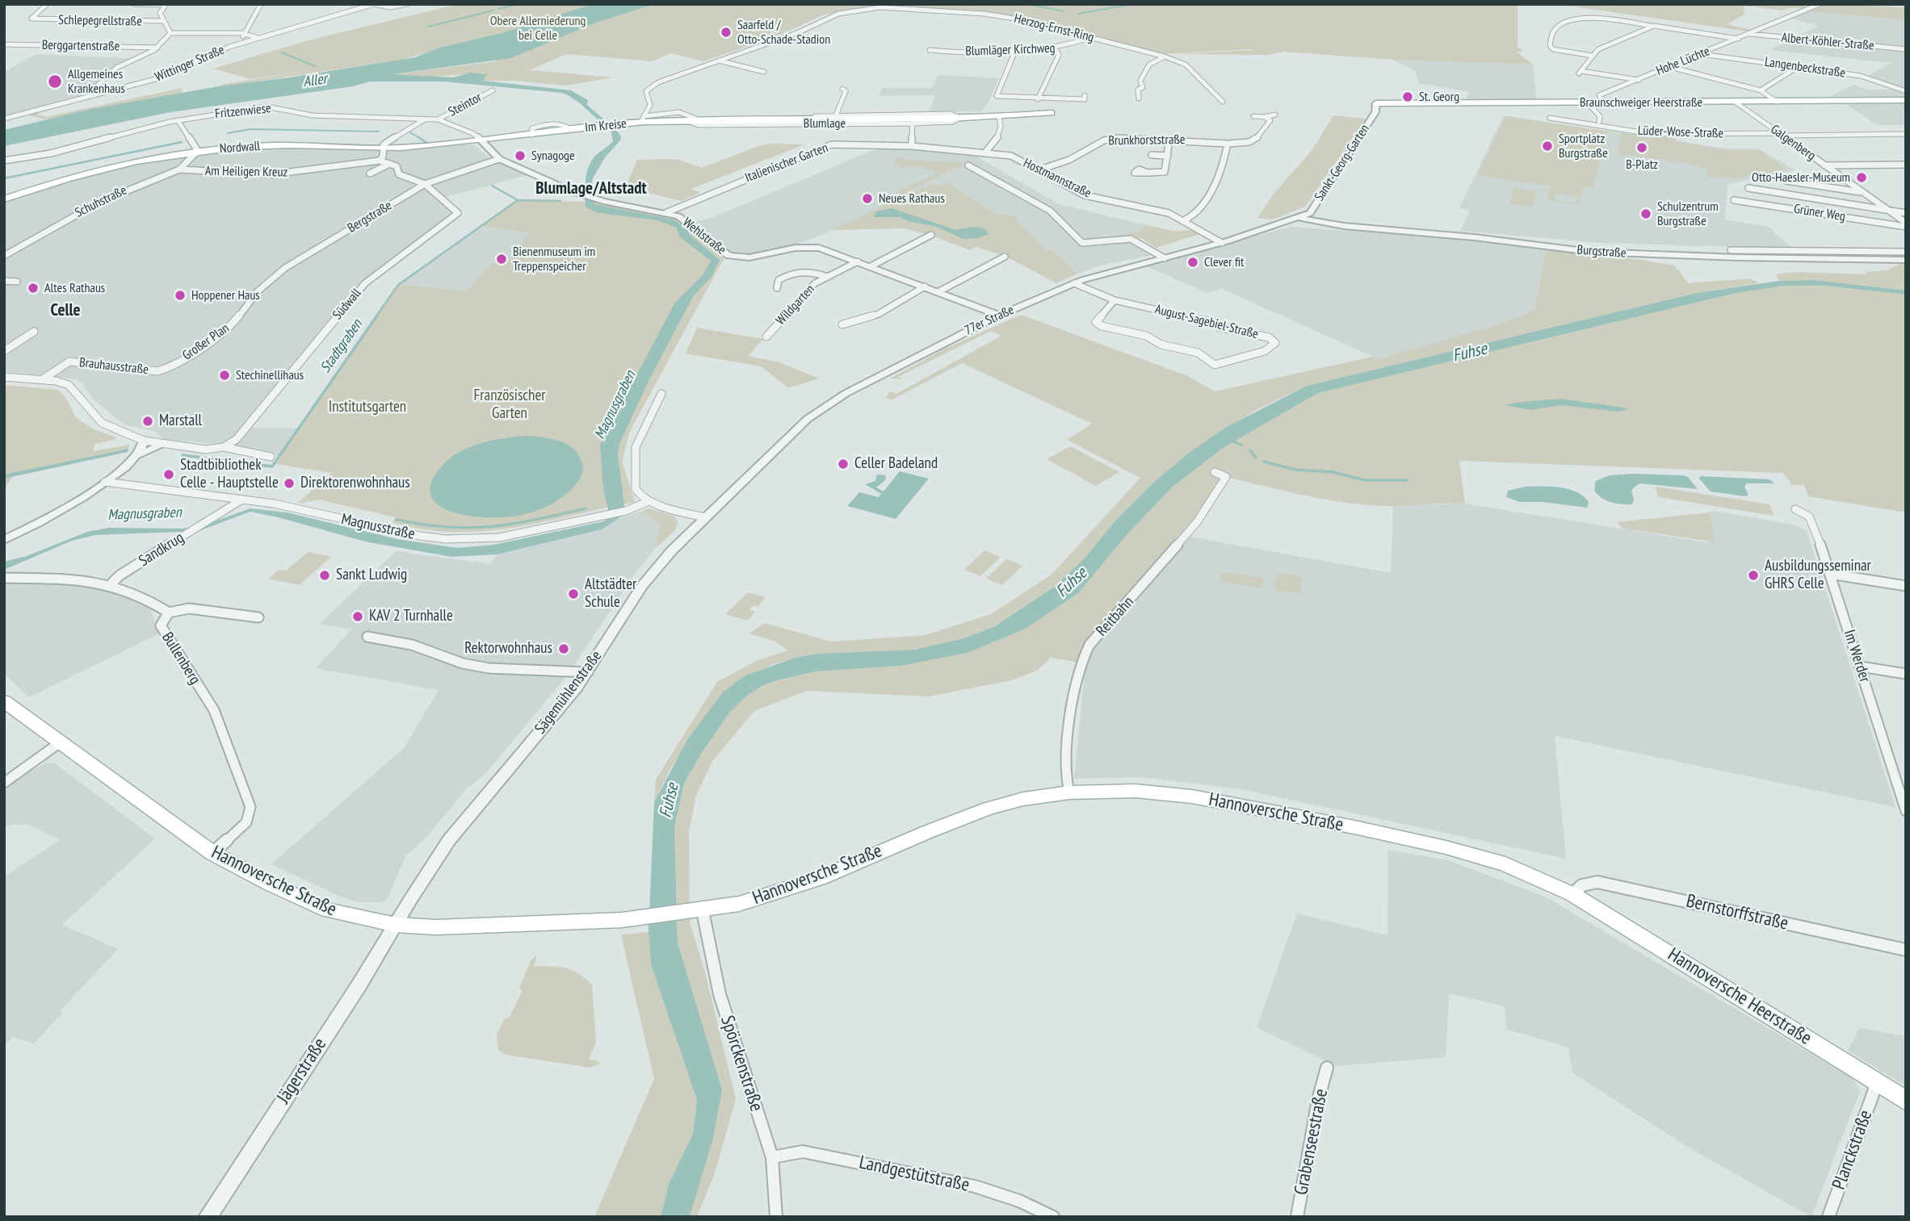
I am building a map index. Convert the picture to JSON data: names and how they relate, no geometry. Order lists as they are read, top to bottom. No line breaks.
{"streets":{"main road":["Braunschweiger Heerstraße","Blumlage","Im Kreise","Nordwall","Hannoversche Straße","Hannoversche Heerstraße"],"street":["Schlepegrellstraße","Herzog-Ernst-Ring","Albert-Köhler-Straße","Berggartenstraße","Blumläger Kirchweg","Hohe Lüchte","Wittinger Straße","Langenbeckstraße","Steintor","Fritzenwiese","Lüder-Wose-Straße","Brunkhorststraße","Galgenberg","Italienischer Garten","Sankt-Georg-Garten","Am Heiligen Kreuz","Hostmannstraße","Schuhstraße","Grüner Weg","Bergstraße","Wehlstraße","Burgstraße","Südwall","Wildgarten","77er Straße","August-Sagebiel-Straße","Großer Plan","Brauhausstraße","Magnusstraße","Sandkrug","Reitbahn","Im Werder","Bullenberg","Sägemühlenstraße","Bernstorffstraße","Spörckenstraße","Jägerstraße","Grabenseestraße","Planckstraße","Landgestütstraße"]},"crossings":[["Herzog-Ernst-Ring","Blumläger Kirchweg"],["Herzog-Ernst-Ring","Blumlage"],["Herzog-Ernst-Ring","Im Kreise"],["Albert-Köhler-Straße","Hohe Lüchte"],["Hohe Lüchte","Langenbeckstraße"],["Hohe Lüchte","Braunschweiger Heerstraße"],["Braunschweiger Heerstraße","Galgenberg"],["Braunschweiger Heerstraße","Sankt-Georg-Garten"],["Steintor","Fritzenwiese"],["Fritzenwiese","Im Kreise"],["Fritzenwiese","Nordwall"],["Fritzenwiese","Wehlstraße"],["Blumlage","Im Kreise"],["Im Kreise","Nordwall"],["Im Kreise","Wehlstraße"],["Lüder-Wose-Straße","Galgenberg"],["Brunkhorststraße","Hostmannstraße"],["Galgenberg","Grüner Weg"],["Nordwall","Schuhstraße"],["Nordwall","Wehlstraße"],["Italienischer Garten","Hostmannstraße"],["Italienischer Garten","Wehlstraße"],["Sankt-Georg-Garten","Burgstraße"],["Sankt-Georg-Garten","77er Straße"],["Am Heiligen Kreuz","Schuhstraße"],["Hostmannstraße","77er Straße"],["Bergstraße","Wehlstraße"],["Bergstraße","Südwall"],["Bergstraße","Großer Plan"],["Wehlstraße","Wildgarten"],["Wehlstraße","77er Straße"],["Burgstraße","77er Straße"],["77er Straße","August-Sagebiel-Straße"],["77er Straße","Sägemühlenstraße"],["Großer Plan","Brauhausstraße"],["Magnusstraße","Sandkrug"],["Sandkrug","Bullenberg"],["Reitbahn","Hannoversche Straße"],["Bullenberg","Hannoversche Straße"],["Sägemühlenstraße","Hannoversche Straße"],["Sägemühlenstraße","Jägerstraße"],["Hannoversche Straße","Bernstorffstraße"],["Hannoversche Straße","Hannoversche Heerstraße"],["Hannoversche Straße","Spörckenstraße"],["Hannoversche Straße","Jägerstraße"],["Bernstorffstraße","Hannoversche Heerstraße"],["Hannoversche Heerstraße","Planckstraße"],["Spörckenstraße","Landgestütstraße"]],"districts":["Blumlage/Altstadt","Celle"],"water":["Aller","Stadtgraben","Fuhse","Magnusgraben"],"parks":["Obere Allerniederung bei Celle","Französischer Garten","Institutsgarten"],"places":["Saarfeld / Otto-Schade-Stadion","Allgemeines Krankenhaus","St. Georg","Sportplatz Burgstraße","B-Platz","Synagoge","Otto-Haesler-Museum","Neues Rathaus","Schulzentrum Burgstraße","Bienenmuseum im Treppenspeicher","Clever fit","Altes Rathaus","Hoppener Haus","Stechinellihaus","Marstall","Celler Badeland","Stadtbibliothek Celle - Hauptstelle","Direktorenwohnhaus","Sankt Ludwig","Ausbildungsseminar GHRS Celle","Altstädter Schule","KAV 2 Turnhalle","Rektorwohnhaus"]}
